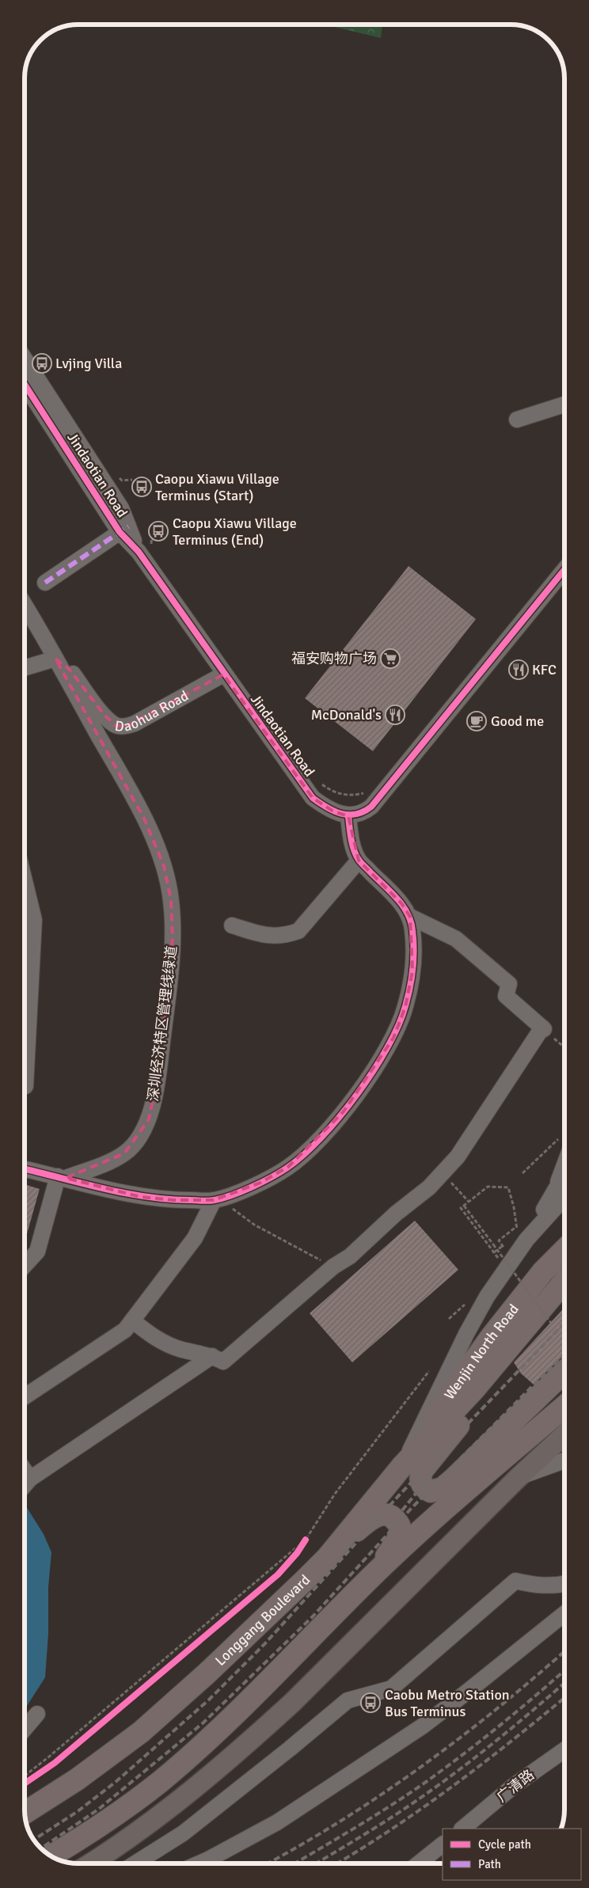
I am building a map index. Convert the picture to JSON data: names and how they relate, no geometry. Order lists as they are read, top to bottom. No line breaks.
{"streets":{"highway":["Wenjin North Road","Longgang Boulevard"],"street":["Jindaotian Road","Daohua Road","深圳经济特区管理线绿道","广清路"]},"crossings":[["Jindaotian Road","Daohua Road"],["Daohua Road","深圳经济特区管理线绿道"],["Wenjin North Road","Longgang Boulevard"]],"places":{"bus stop":["Lvjing Villa","Caopu Xiawu Village Terminus (Start)","Caopu Xiawu Village Terminus (End)","Caobu Metro Station Bus Terminus"],"supermarket":["福安购物广场"],"restaurant":["KFC","McDonald's"],"cafe":["Good me"]},"legend":["Cycle path","Path"]}
